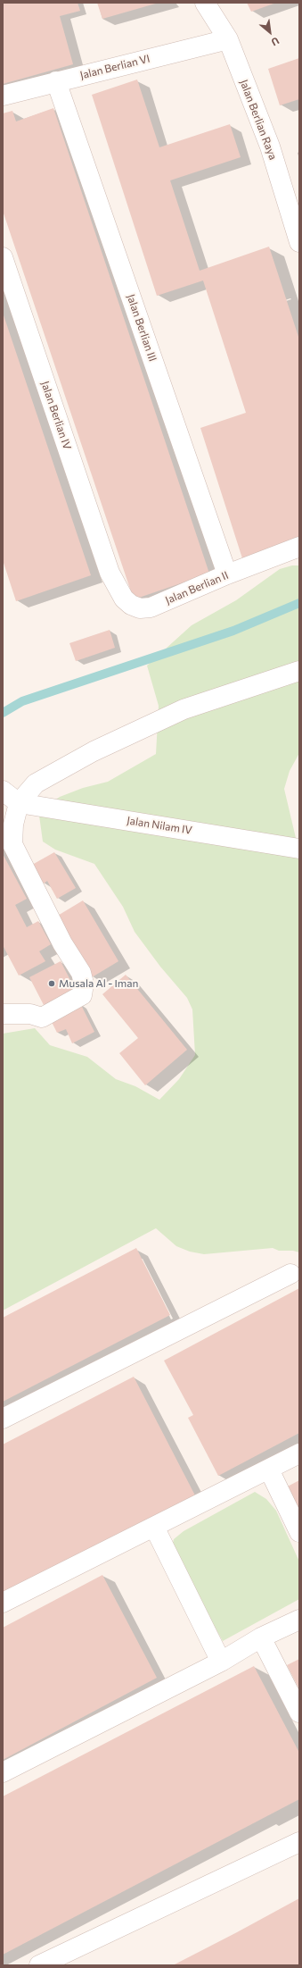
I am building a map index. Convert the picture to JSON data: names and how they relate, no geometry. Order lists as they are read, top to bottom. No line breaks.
{"streets":{"street":["Jalan Berlian VI","Jalan Berlian Raya","Jalan Berlian III","Jalan Berlian IV","Jalan Berlian II","Jalan Nilam IV"]},"crossings":[["Jalan Berlian VI","Jalan Berlian Raya"],["Jalan Berlian VI","Jalan Berlian III"],["Jalan Berlian III","Jalan Berlian II"],["Jalan Berlian IV","Jalan Berlian II"]],"places":["Musala Al - Iman"],"north":"bottom right"}
